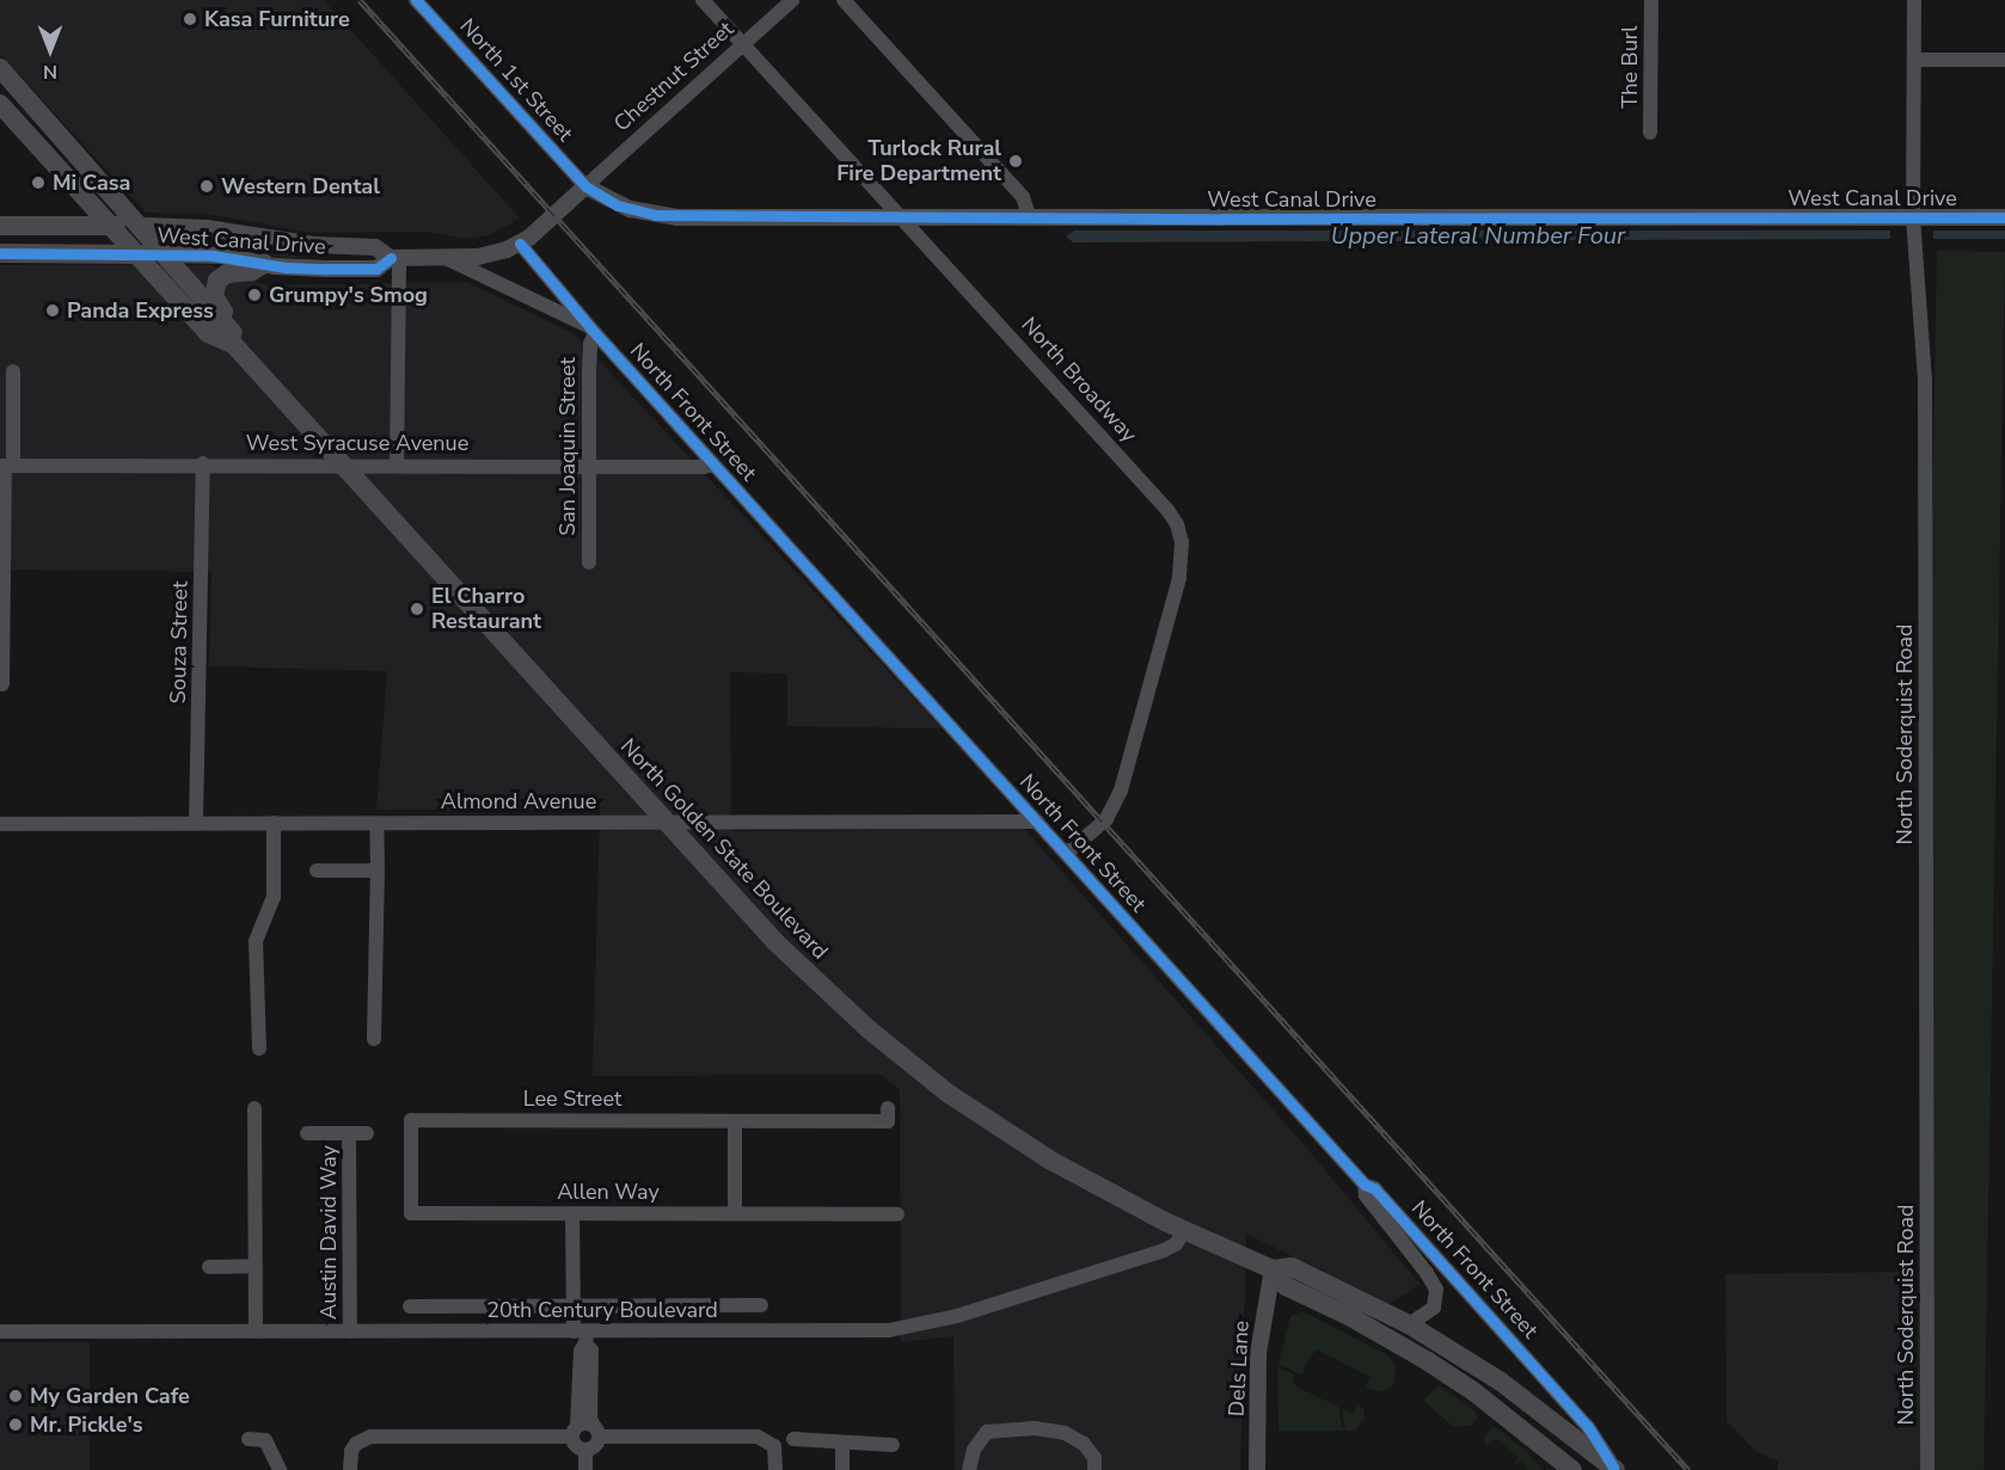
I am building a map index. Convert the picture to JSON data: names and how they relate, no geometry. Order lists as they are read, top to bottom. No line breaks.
{"streets":{"main road":["West Canal Drive","North Golden State Boulevard"],"street":["The Burl","Chestnut Street","North 1st Street","North Broadway","North Front Street","West Syracuse Avenue","San Joaquin Street","Souza Street","North Soderquist Road","Almond Avenue","Lee Street","Allen Way","Austin David Way","20th Century Boulevard","Dels Lane"]},"crossings":[["Chestnut Street","North 1st Street"],["Chestnut Street","West Canal Drive"],["Chestnut Street","North Broadway"],["North 1st Street","West Canal Drive"],["West Canal Drive","North Broadway"],["West Canal Drive","North Front Street"],["West Canal Drive","North Soderquist Road"],["West Canal Drive","North Golden State Boulevard"],["North Broadway","North Front Street"],["North Front Street","West Syracuse Avenue"],["North Front Street","San Joaquin Street"],["North Front Street","Almond Avenue"],["North Front Street","North Golden State Boulevard"],["West Syracuse Avenue","San Joaquin Street"],["West Syracuse Avenue","Souza Street"],["West Syracuse Avenue","North Golden State Boulevard"],["Souza Street","Almond Avenue"],["Almond Avenue","North Golden State Boulevard"],["North Golden State Boulevard","20th Century Boulevard"],["North Golden State Boulevard","Dels Lane"],["Lee Street","Allen Way"],["Austin David Way","20th Century Boulevard"]],"water":["Upper Lateral Number Four"],"places":["Kasa Furniture","Turlock Rural Fire Department","Mi Casa","Western Dental","Grumpy's Smog","Panda Express","El Charro Restaurant","My Garden Cafe","Mr. Pickle's"],"north":"bottom"}
